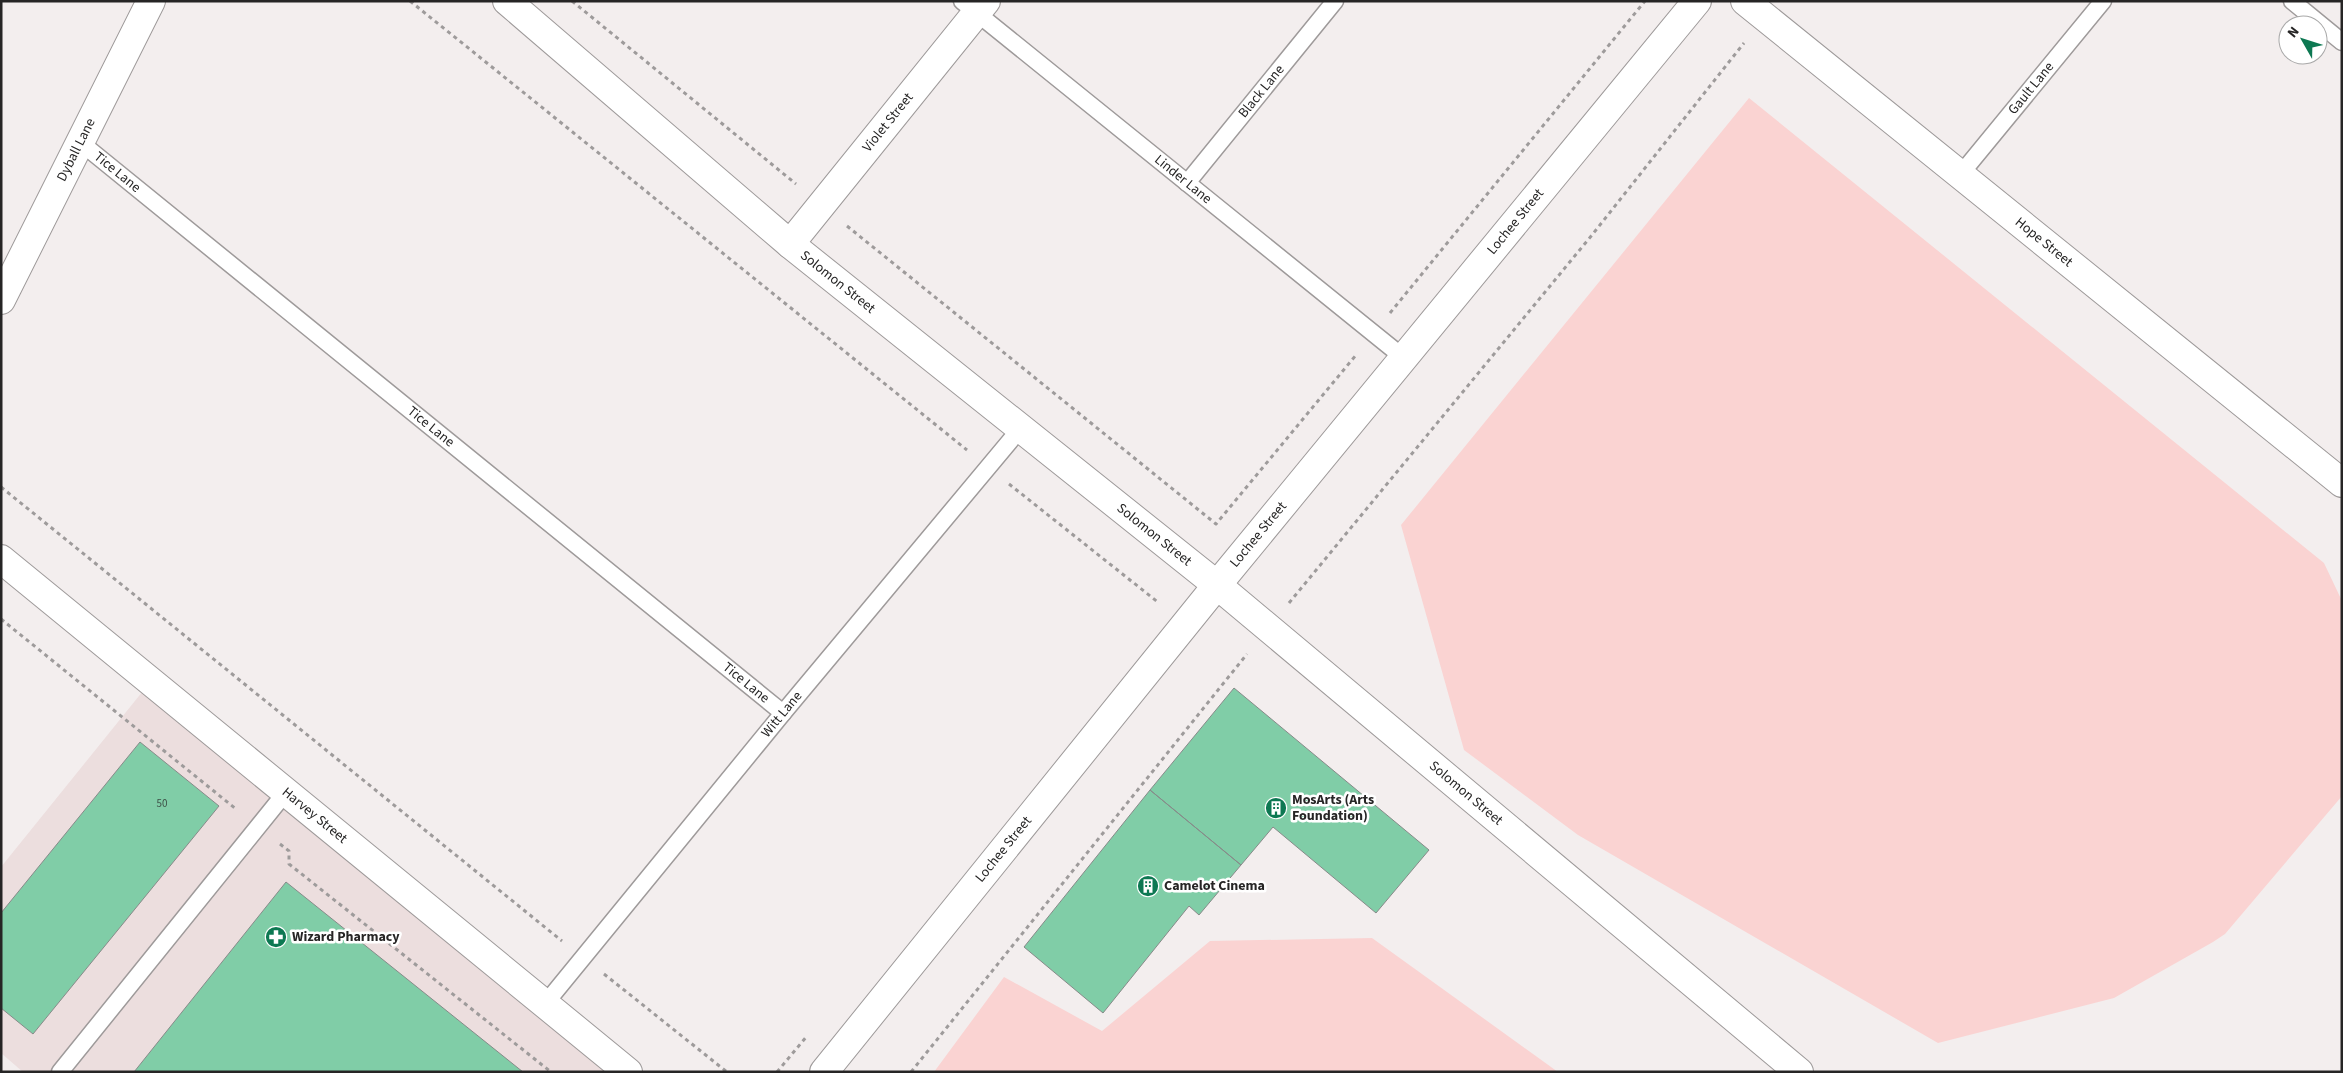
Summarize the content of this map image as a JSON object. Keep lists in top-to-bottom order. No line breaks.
{"streets":{"street":["Violet Street","Dyball Lane","Lochee Street","Hope Street","Solomon Street","Harvey Street"],"lane":["Gault Lane","Black Lane","Tice Lane","Linder Lane","Witt Lane"]},"crossings":[["Gault Lane","Hope Street"],["Black Lane","Linder Lane"],["Violet Street","Linder Lane"],["Violet Street","Solomon Street"],["Dyball Lane","Tice Lane"],["Tice Lane","Witt Lane"],["Linder Lane","Lochee Street"],["Lochee Street","Solomon Street"],["Solomon Street","Witt Lane"],["Witt Lane","Harvey Street"]],"places":{"building":["MosArts (Arts Foundation)","Camelot Cinema"],"pharmacy":["Wizard Pharmacy"]},"house_numbers":["50"],"north":"top left"}
